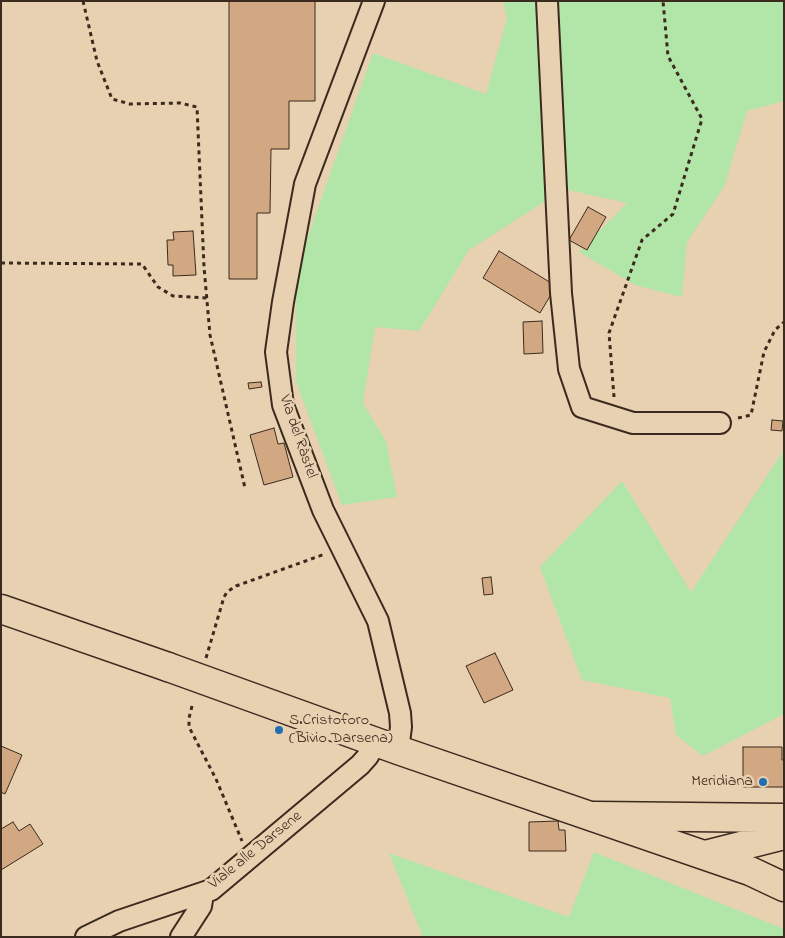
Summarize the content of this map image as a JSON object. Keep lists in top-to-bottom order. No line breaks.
{"streets":{"street":["Via del Ràstel","Viale alle Darsene"]},"crossings":[["Via del Ràstel","Viale alle Darsene"]],"places":["S.Cristoforo (Bivio Darsena)","Meridiana"]}
